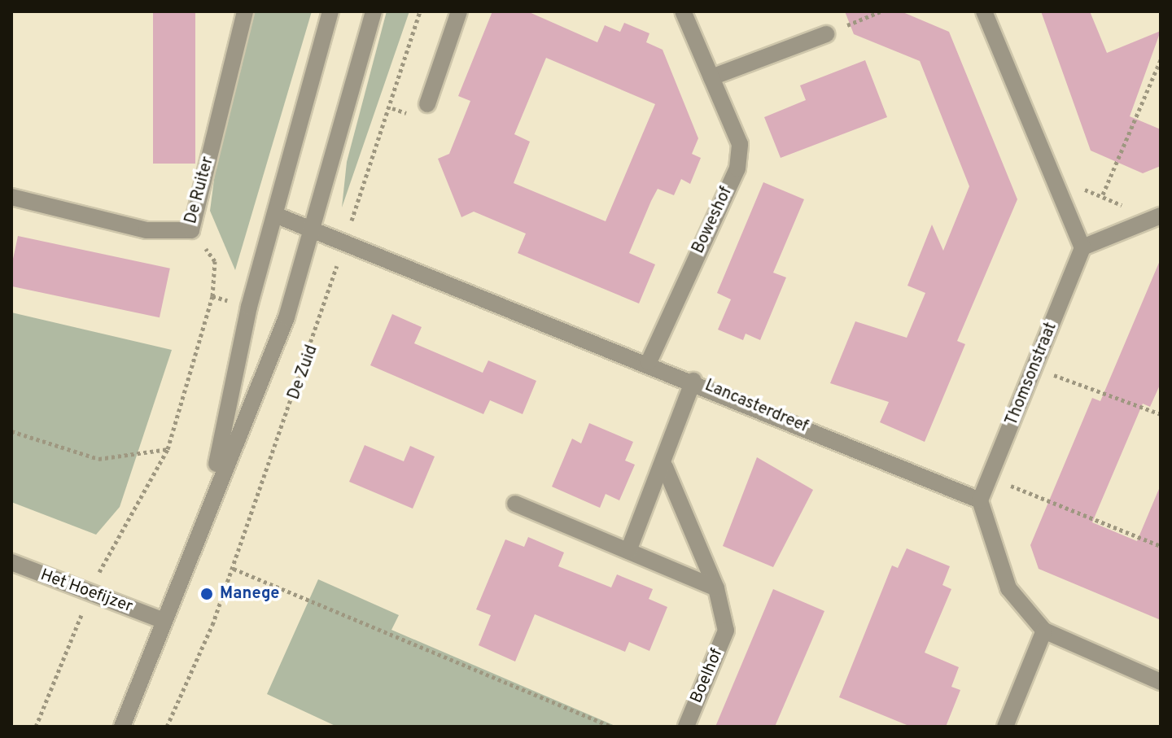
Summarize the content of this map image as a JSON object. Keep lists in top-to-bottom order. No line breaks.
{"streets":{"street":["De Ruiter","Boweshof","Thomsonstraat","Lancasterdreef","Het Hoefijzer","Boelhof"],"path":["De Zuid"]},"crossings":[["Boweshof","Lancasterdreef"],["De Zuid","Lancasterdreef"],["Thomsonstraat","Lancasterdreef"]],"places":["Manege"]}
